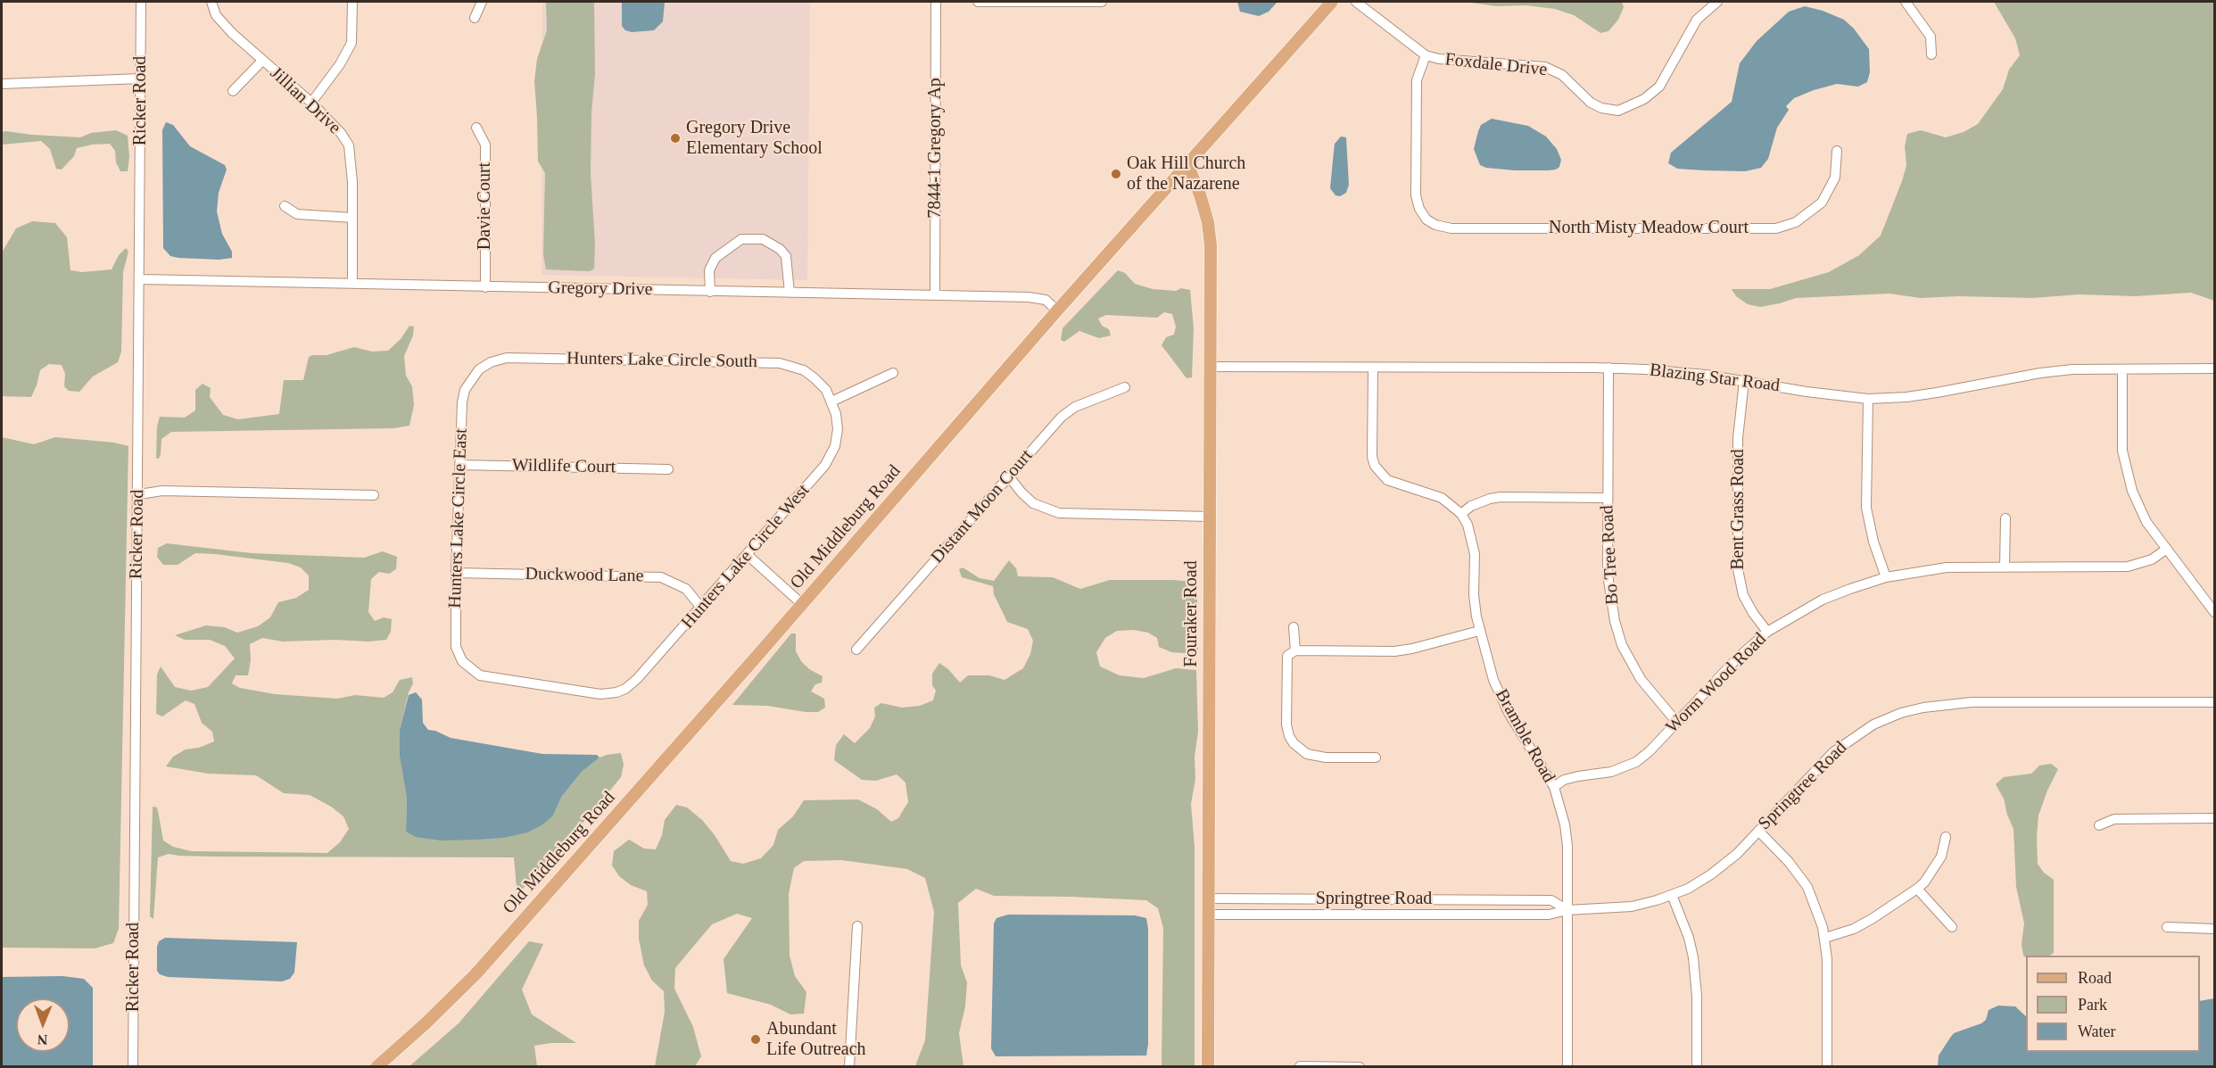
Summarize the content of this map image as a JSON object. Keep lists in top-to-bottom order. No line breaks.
{"streets":{"main road":["Old Middleburg Road","Fouraker Road"],"street":["Foxdale Drive","Ricker Road","Jillian Drive","7844-1 Gregory Ap","Davie Court","North Misty Meadow Court","Gregory Drive","Hunters Lake Circle South","Blazing Star Road","Wildlife Court","Distant Moon Court","Bent Grass Road","Hunters Lake Circle East","Bo Tree Road","Hunters Lake Circle West","Duckwood Lane","Worm Wood Road","Bramble Road","Springtree Road"]},"crossings":[["Foxdale Drive","North Misty Meadow Court"],["Ricker Road","Gregory Drive"],["Jillian Drive","Gregory Drive"],["7844-1 Gregory Ap","Gregory Drive"],["Davie Court","Gregory Drive"],["Gregory Drive","Old Middleburg Road"],["Hunters Lake Circle South","Hunters Lake Circle East"],["Hunters Lake Circle South","Hunters Lake Circle West"],["Blazing Star Road","Bent Grass Road"],["Blazing Star Road","Bo Tree Road"],["Blazing Star Road","Fouraker Road"],["Blazing Star Road","Bramble Road"],["Wildlife Court","Hunters Lake Circle East"],["Bent Grass Road","Worm Wood Road"],["Hunters Lake Circle East","Hunters Lake Circle West"],["Hunters Lake Circle East","Duckwood Lane"],["Old Middleburg Road","Fouraker Road"],["Bo Tree Road","Worm Wood Road"],["Hunters Lake Circle West","Duckwood Lane"],["Fouraker Road","Springtree Road"],["Worm Wood Road","Bramble Road"],["Bramble Road","Springtree Road"]],"places":["Gregory Drive Elementary School","Oak Hill Church of the Nazarene","Abundant Life Outreach"],"legend":["Road","Park","Water"],"north":"bottom"}
